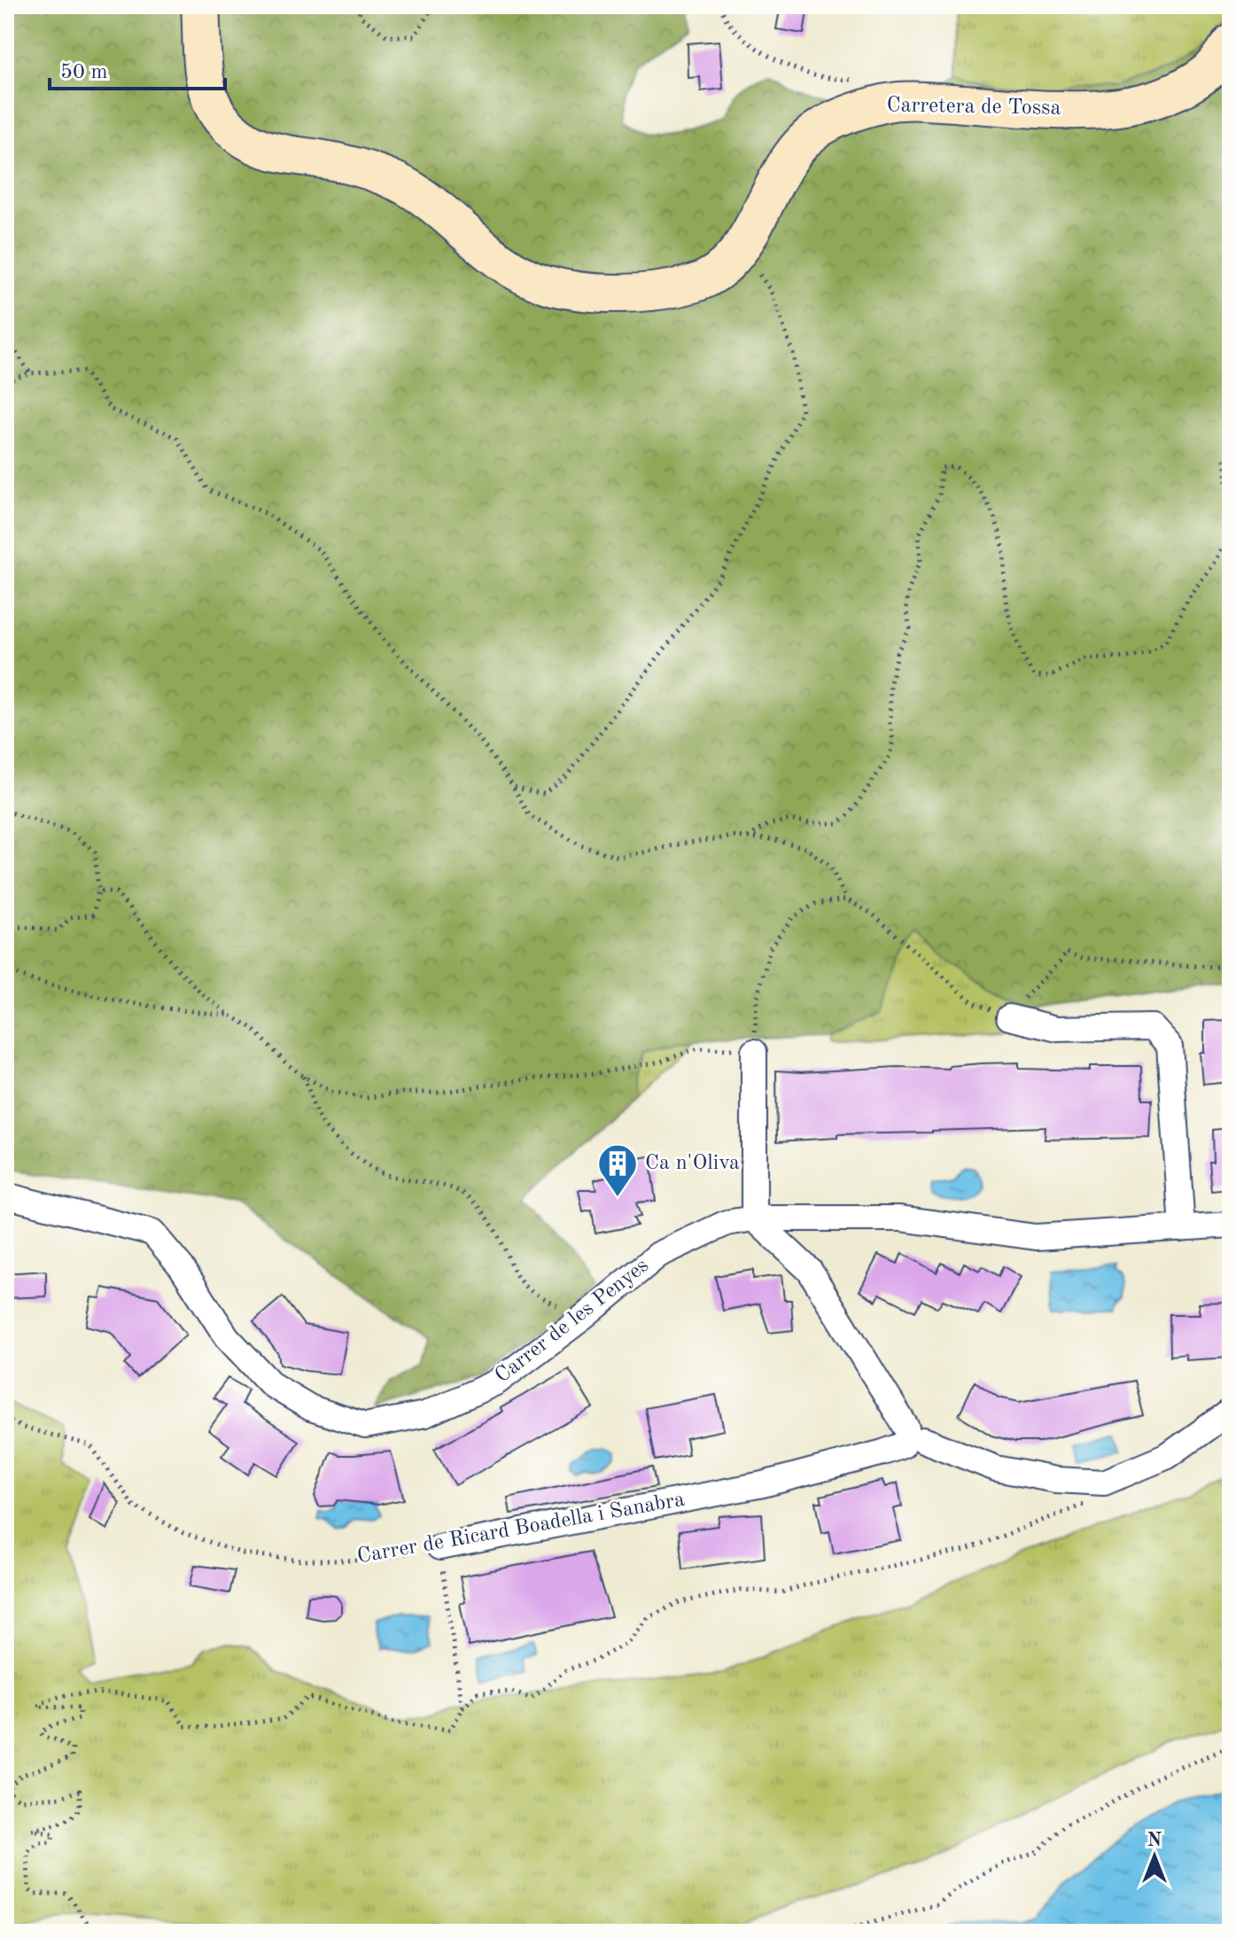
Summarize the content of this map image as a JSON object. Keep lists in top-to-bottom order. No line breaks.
{"streets":{"main road":["Carretera de Tossa"],"street":["Carrer de les Penyes","Carrer de Ricard Boadella i Sanabra"]},"places":{"building":["Ca n'Oliva"]},"scale_bar":"50 m","north":"top"}
